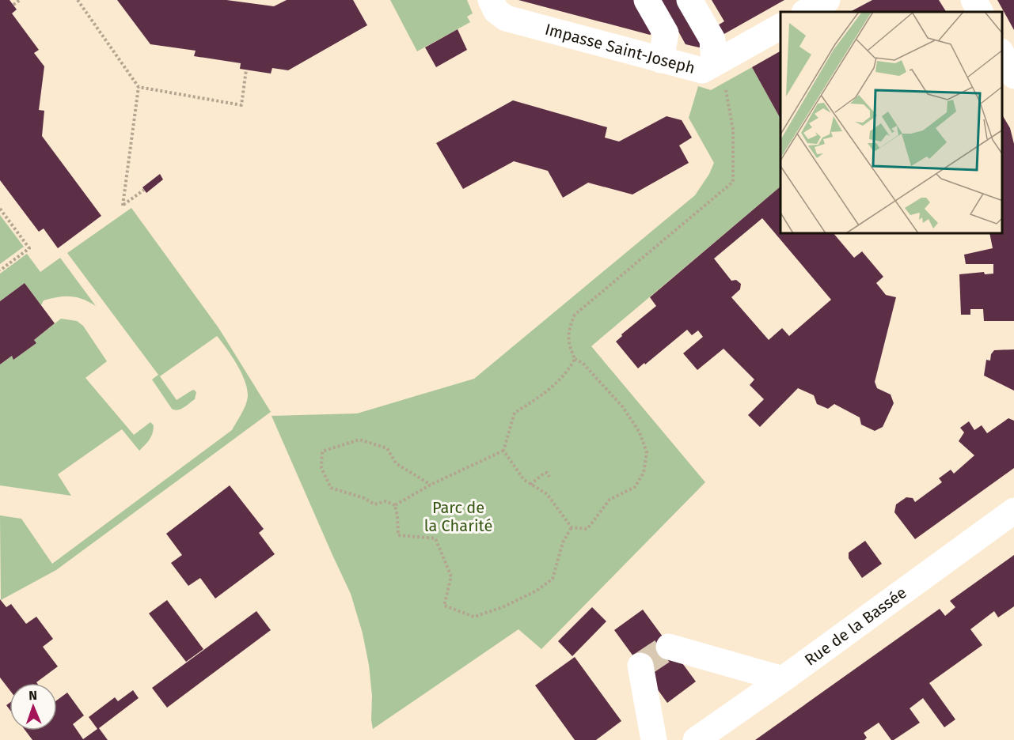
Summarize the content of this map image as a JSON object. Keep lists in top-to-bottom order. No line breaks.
{"streets":{"street":["Impasse Saint-Joseph","Rue de la Bassée"]},"parks":["Parc de la Charité"],"north":"top"}
